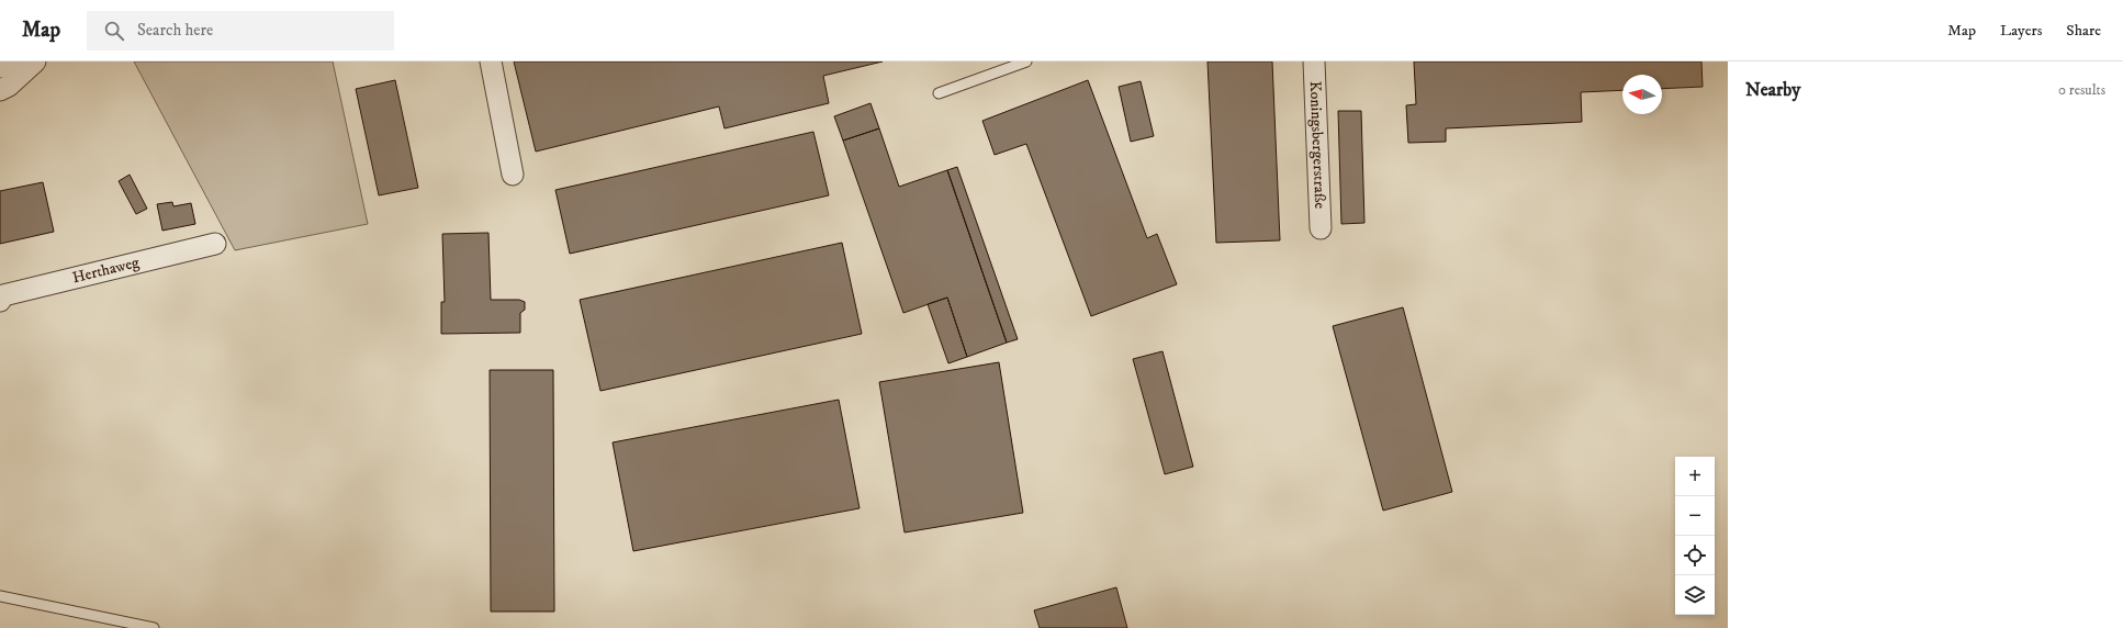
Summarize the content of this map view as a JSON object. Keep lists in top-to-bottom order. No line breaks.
{"streets":{"street":["Koningsbergerstraße","Herthaweg"]},"north":"left","page":{"header":"Map","search":"Search here","nav":["Map","Layers","Share"],"heading":["Nearby","0 results"],"map_buttons":["+","−"]}}
